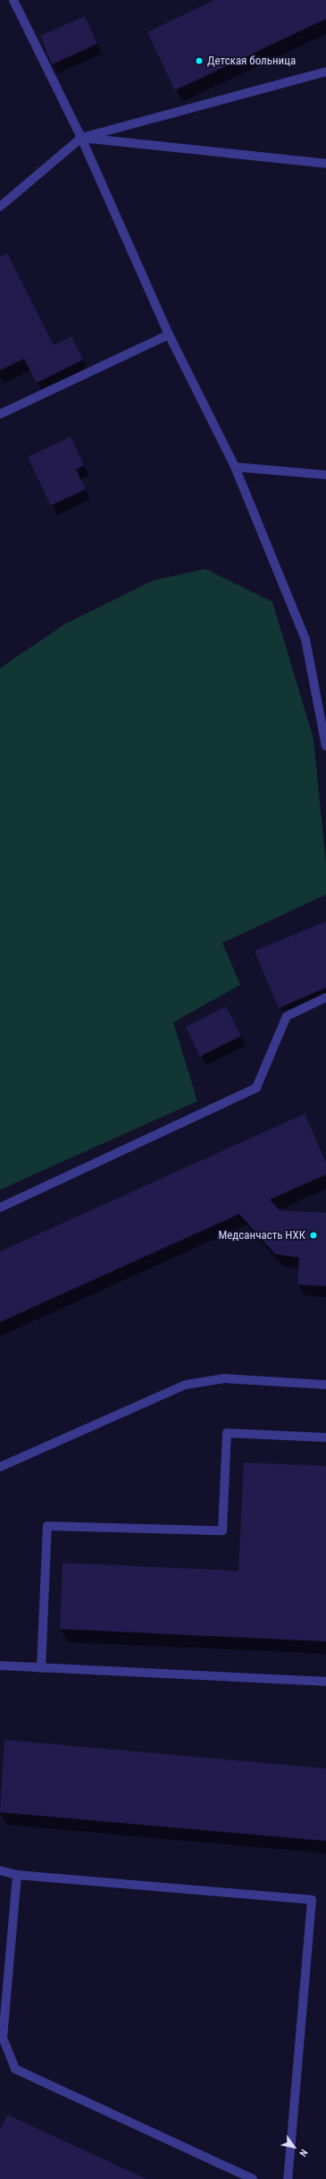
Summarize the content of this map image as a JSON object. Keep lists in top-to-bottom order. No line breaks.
{"places":["Детская больница","Медсанчасть НХК"],"north":"bottom right"}
